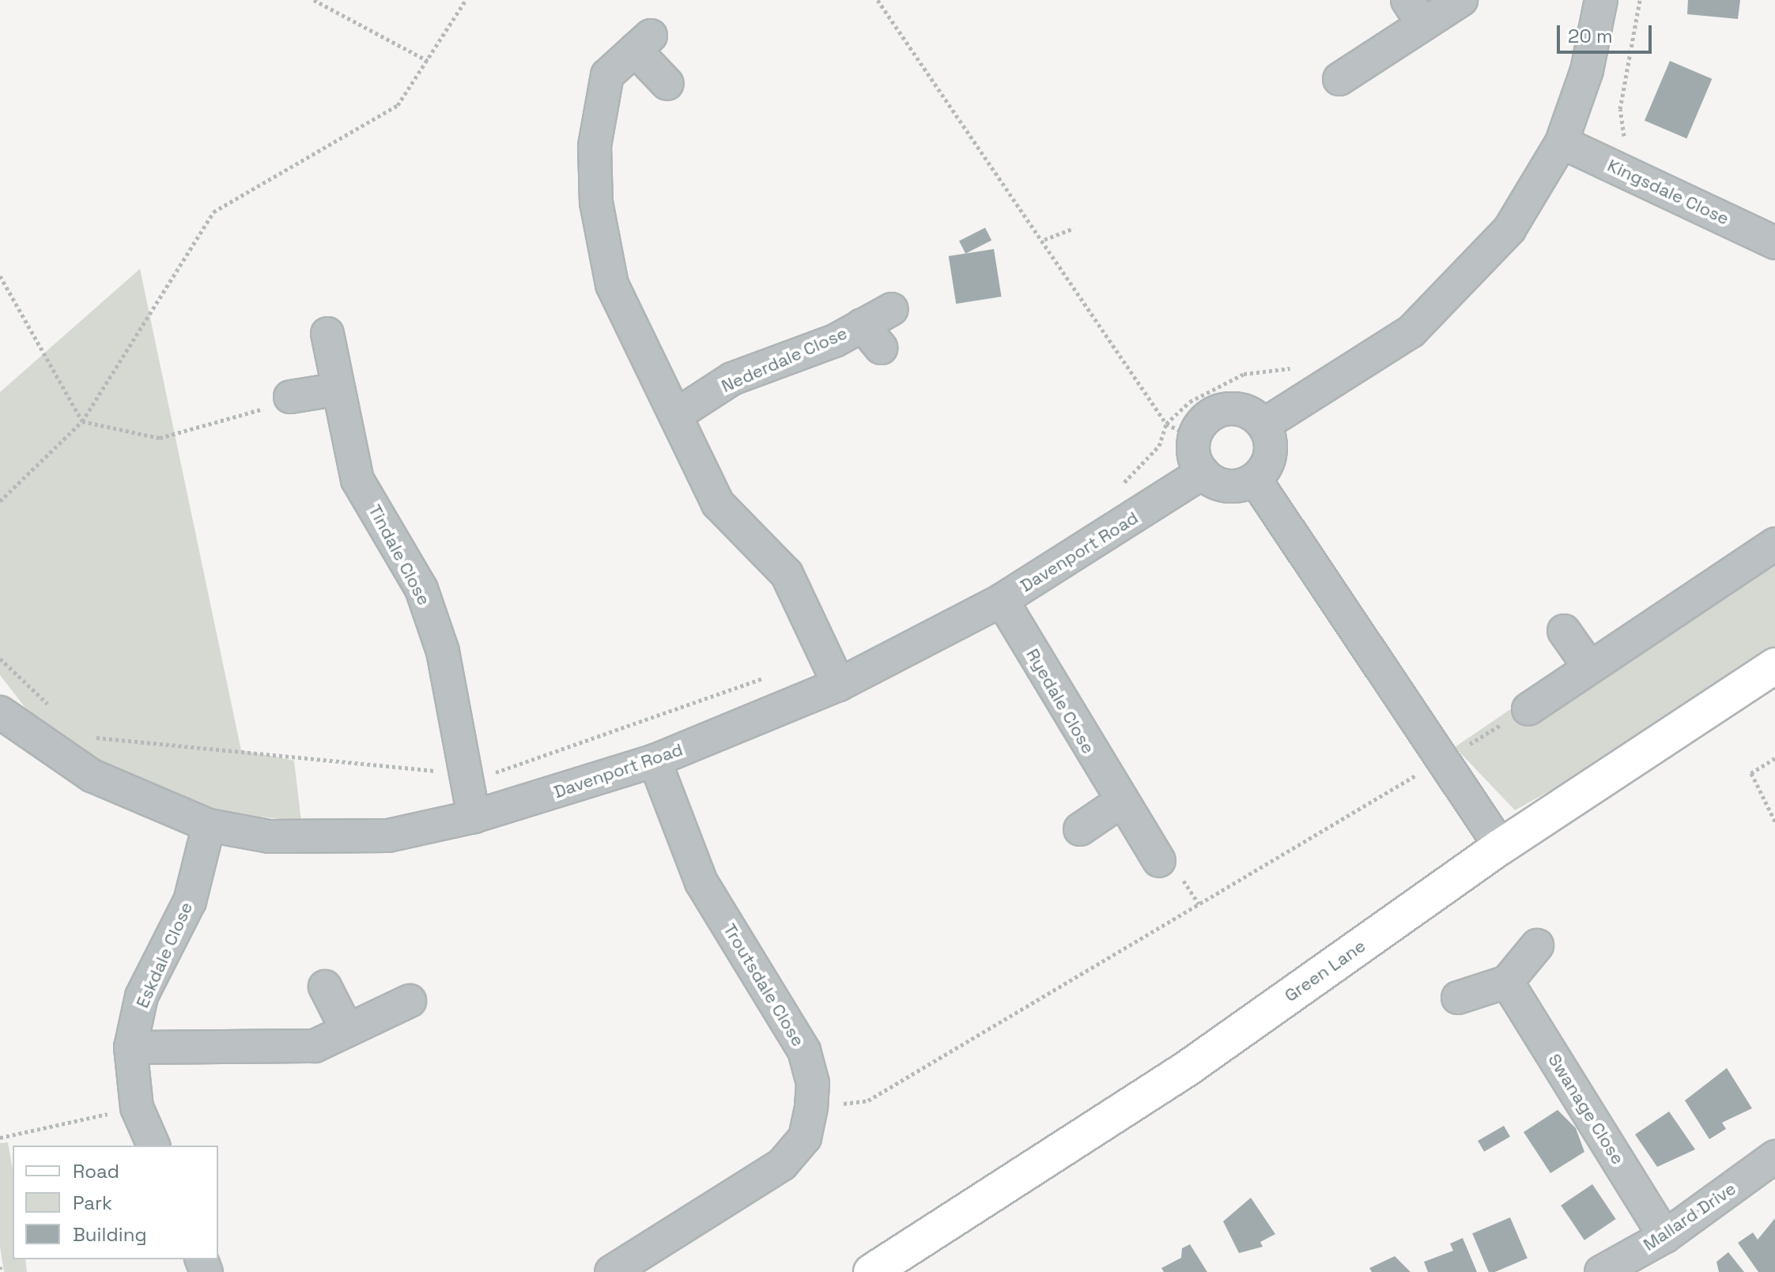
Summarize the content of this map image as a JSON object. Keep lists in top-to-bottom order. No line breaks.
{"streets":{"main road":["Green Lane"],"street":["Kingsdale Close","Nederdale Close","Davenport Road","Tindale Close","Ryedale Close","Eskdale Close","Troutsdale Close","Swanage Close","Mallard Drive"]},"crossings":[["Davenport Road","Tindale Close"],["Davenport Road","Ryedale Close"],["Davenport Road","Eskdale Close"],["Davenport Road","Troutsdale Close"],["Swanage Close","Mallard Drive"]],"legend":["Road","Park","Building"],"scale_bar":"20 m"}
